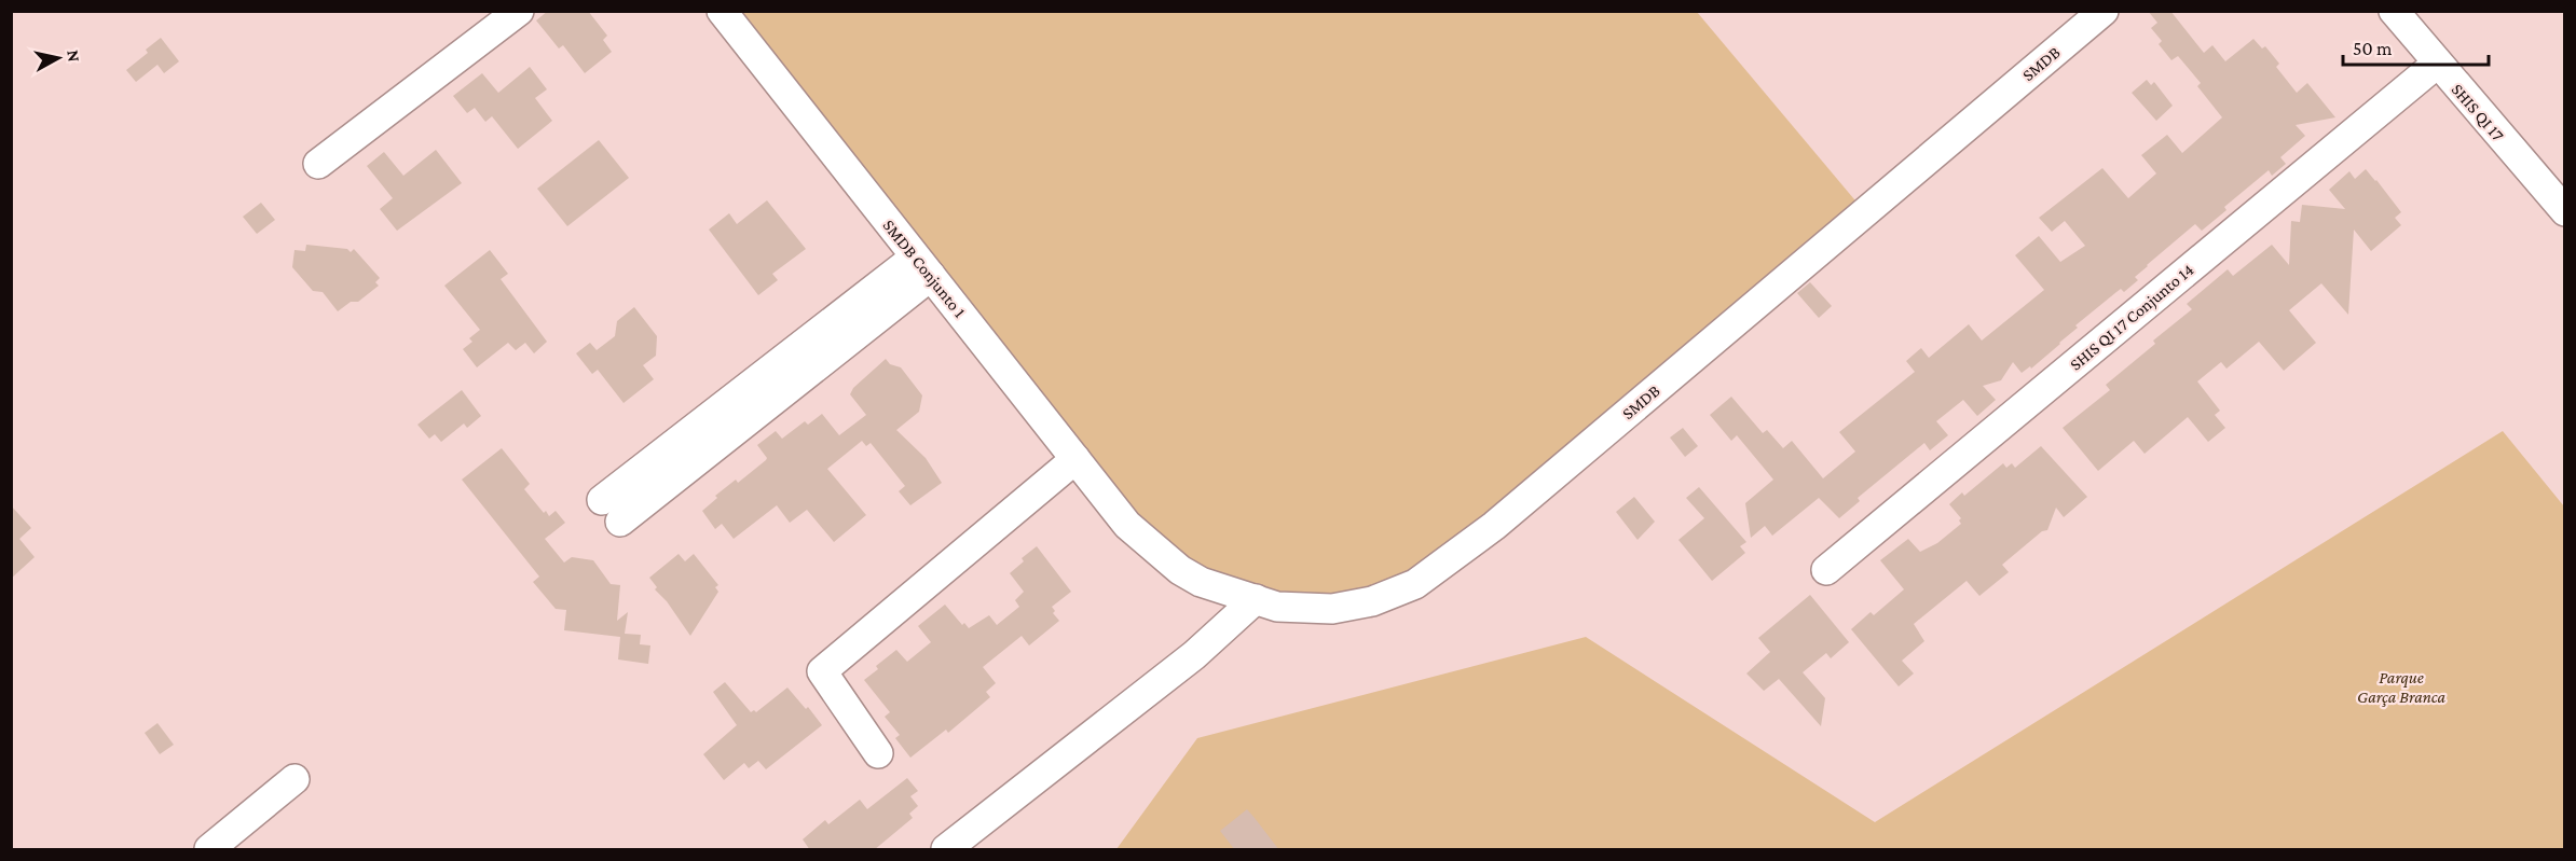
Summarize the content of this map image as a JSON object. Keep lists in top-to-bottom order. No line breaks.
{"streets":{"street":["SMDB","SHIS QI 17","SMDB Conjunto 1","SHIS QI 17 Conjunto 14"]},"crossings":[["SMDB","SMDB Conjunto 1"],["SHIS QI 17","SHIS QI 17 Conjunto 14"]],"parks":["Parque Garça Branca"],"scale_bar":"50 m","north":"right"}
